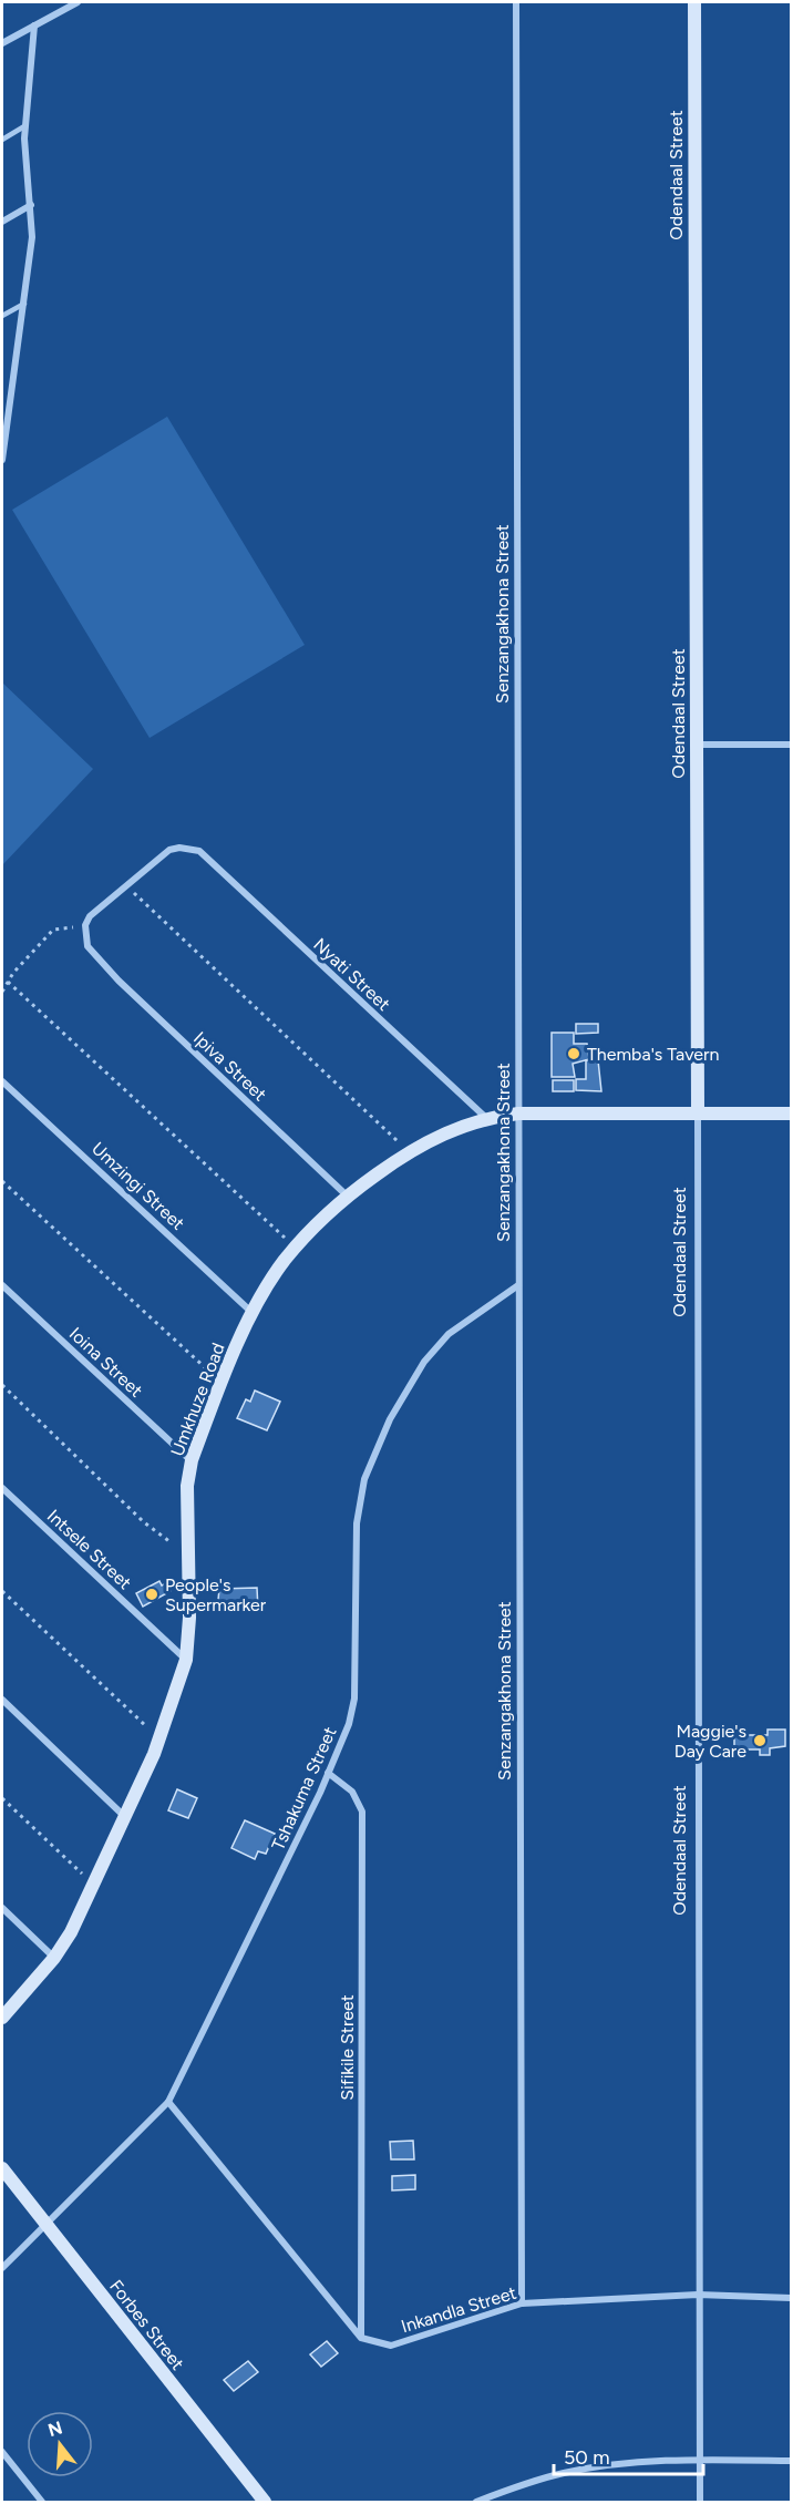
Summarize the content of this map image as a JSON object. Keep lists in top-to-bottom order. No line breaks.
{"streets":{"street":["Odendaal Street","Senzangakhona Street","Nyati Street","Ipiva Street","Umzingi Street","Ioina Street","Umkhuze Road","Intsele Street","Tshakuma Street","Sifikile Street","Inkandla Street","Forbes Street"]},"crossings":[["Odendaal Street","Umkhuze Road"],["Odendaal Street","Inkandla Street"],["Senzangakhona Street","Umkhuze Road"],["Senzangakhona Street","Tshakuma Street"],["Senzangakhona Street","Inkandla Street"],["Nyati Street","Umkhuze Road"],["Ipiva Street","Umkhuze Road"],["Umzingi Street","Umkhuze Road"],["Ioina Street","Umkhuze Road"],["Umkhuze Road","Intsele Street"],["Tshakuma Street","Sifikile Street"],["Tshakuma Street","Forbes Street"],["Sifikile Street","Inkandla Street"]],"places":["Themba's Tavern","People's Supermarker","Maggie's Day Care"],"scale_bar":"50 m","north":"top"}
